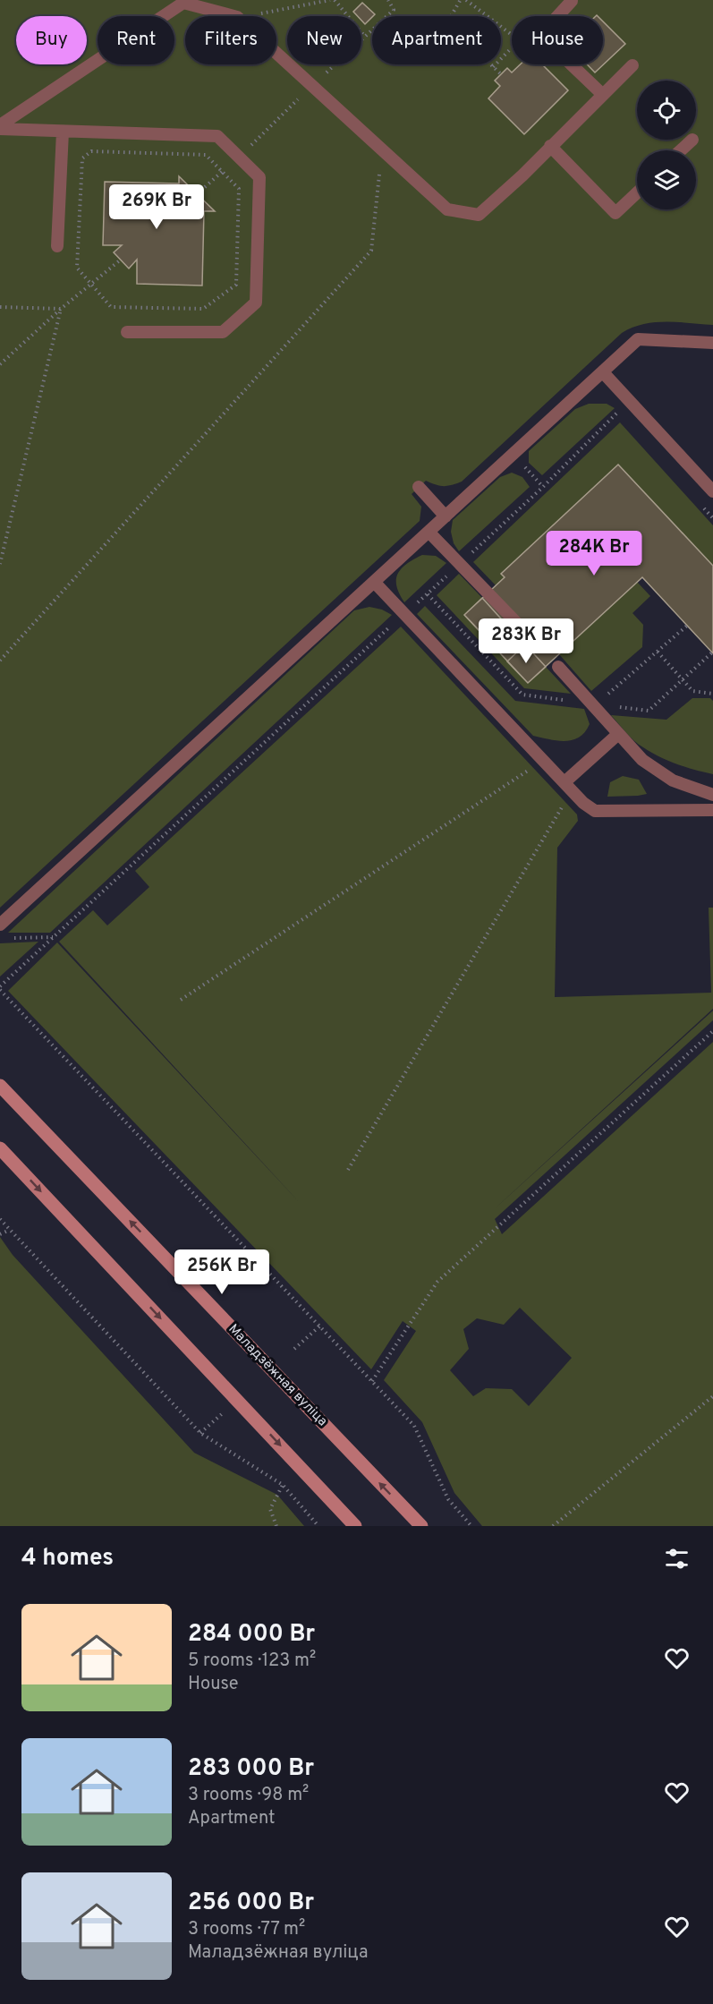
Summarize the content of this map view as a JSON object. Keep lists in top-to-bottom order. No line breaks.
{"streets":{"main road":["Маладзёжная вуліца"]},"page":{"chip":["Buy","Rent","Filters","New","Apartment","House"],"price":["269K Br","284K Br","283K Br","256K Br"],"heading":"4 homes","list":[{"name":"284 000 Br","note":"5 rooms · 123 m² · House"},{"name":"283 000 Br","note":"3 rooms · 98 m² · Apartment"},{"name":"256 000 Br","note":"3 rooms · 77 m² · Маладзёжная вуліца"}]}}
